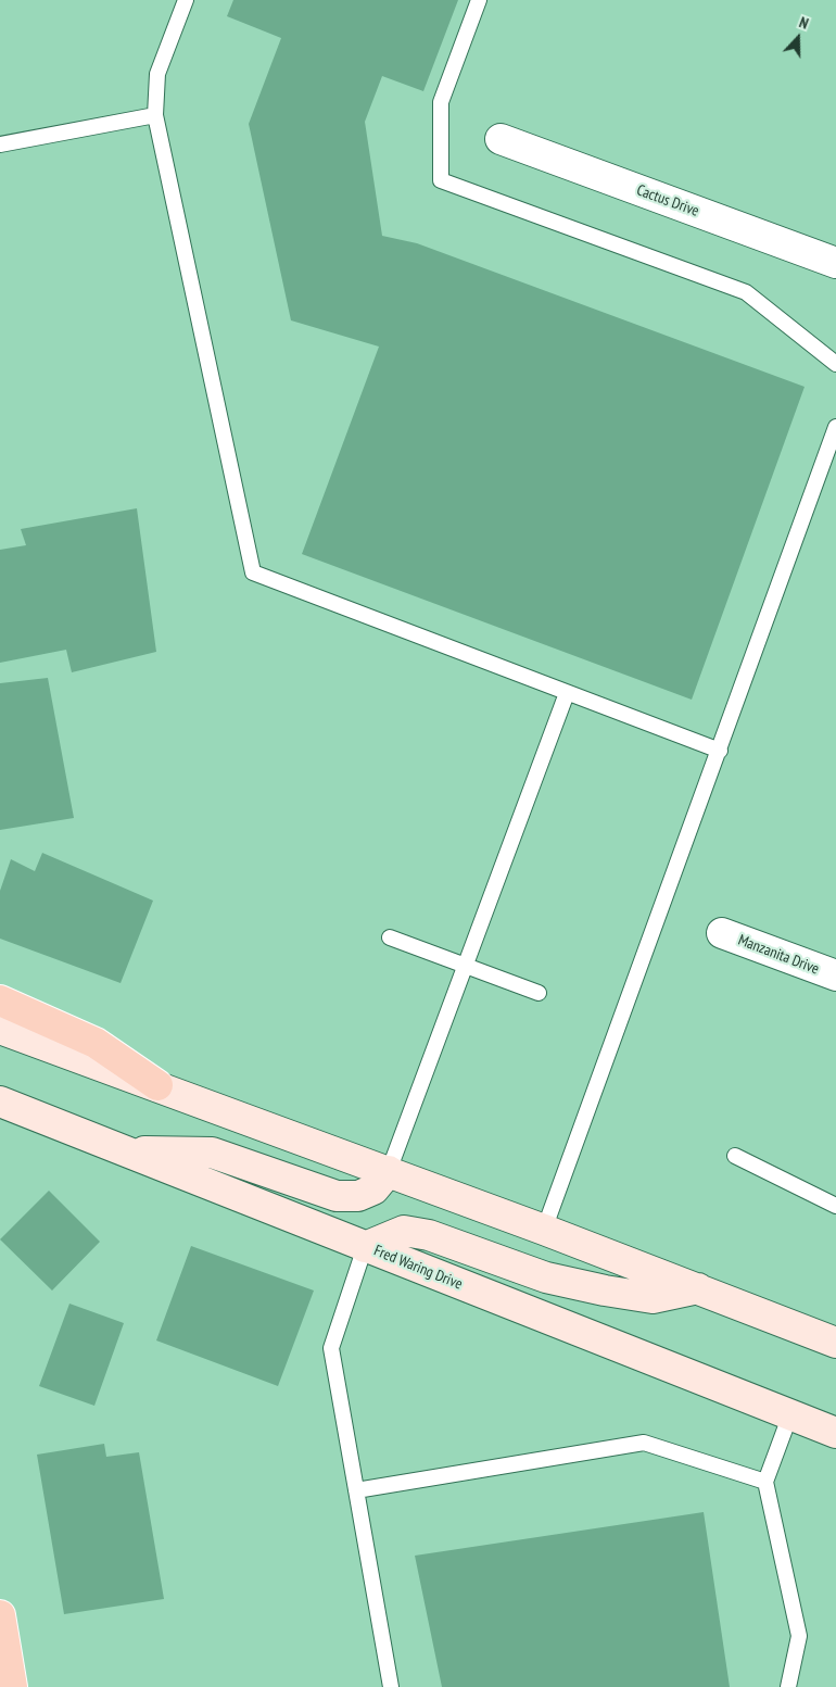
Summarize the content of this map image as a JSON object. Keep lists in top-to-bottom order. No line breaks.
{"streets":{"main road":["Fred Waring Drive"],"street":["Cactus Drive","Manzanita Drive"]},"north":"top"}
